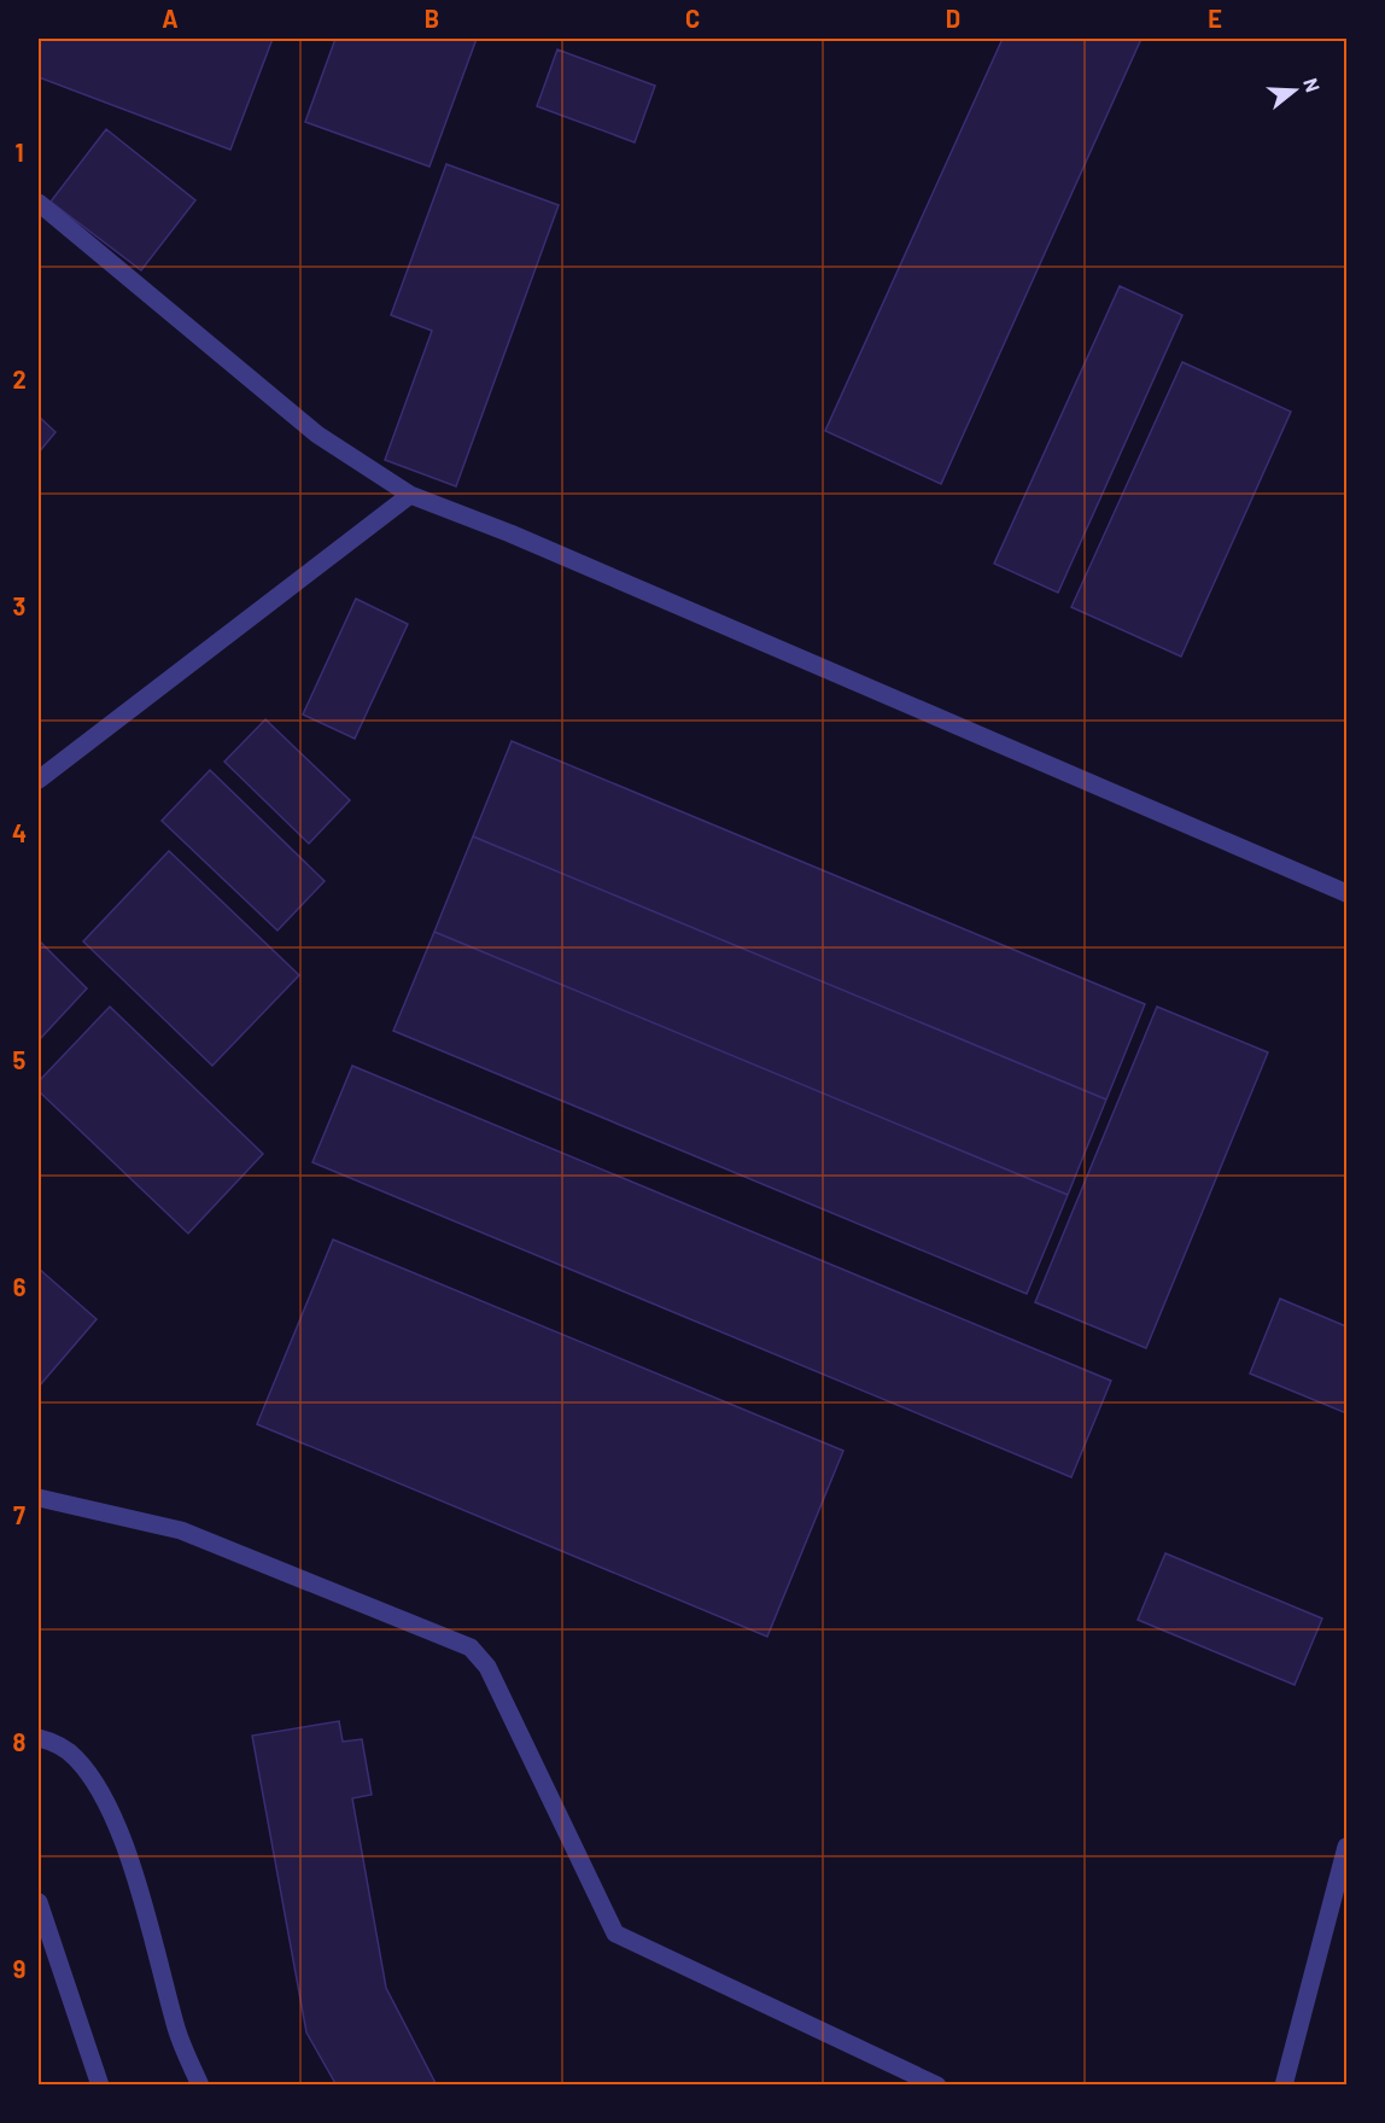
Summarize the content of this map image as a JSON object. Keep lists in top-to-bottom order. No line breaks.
{"north":"right","grid":{"columns":["A","B","C","D","E"],"rows":["1","2","3","4","5","6","7","8","9"]}}
